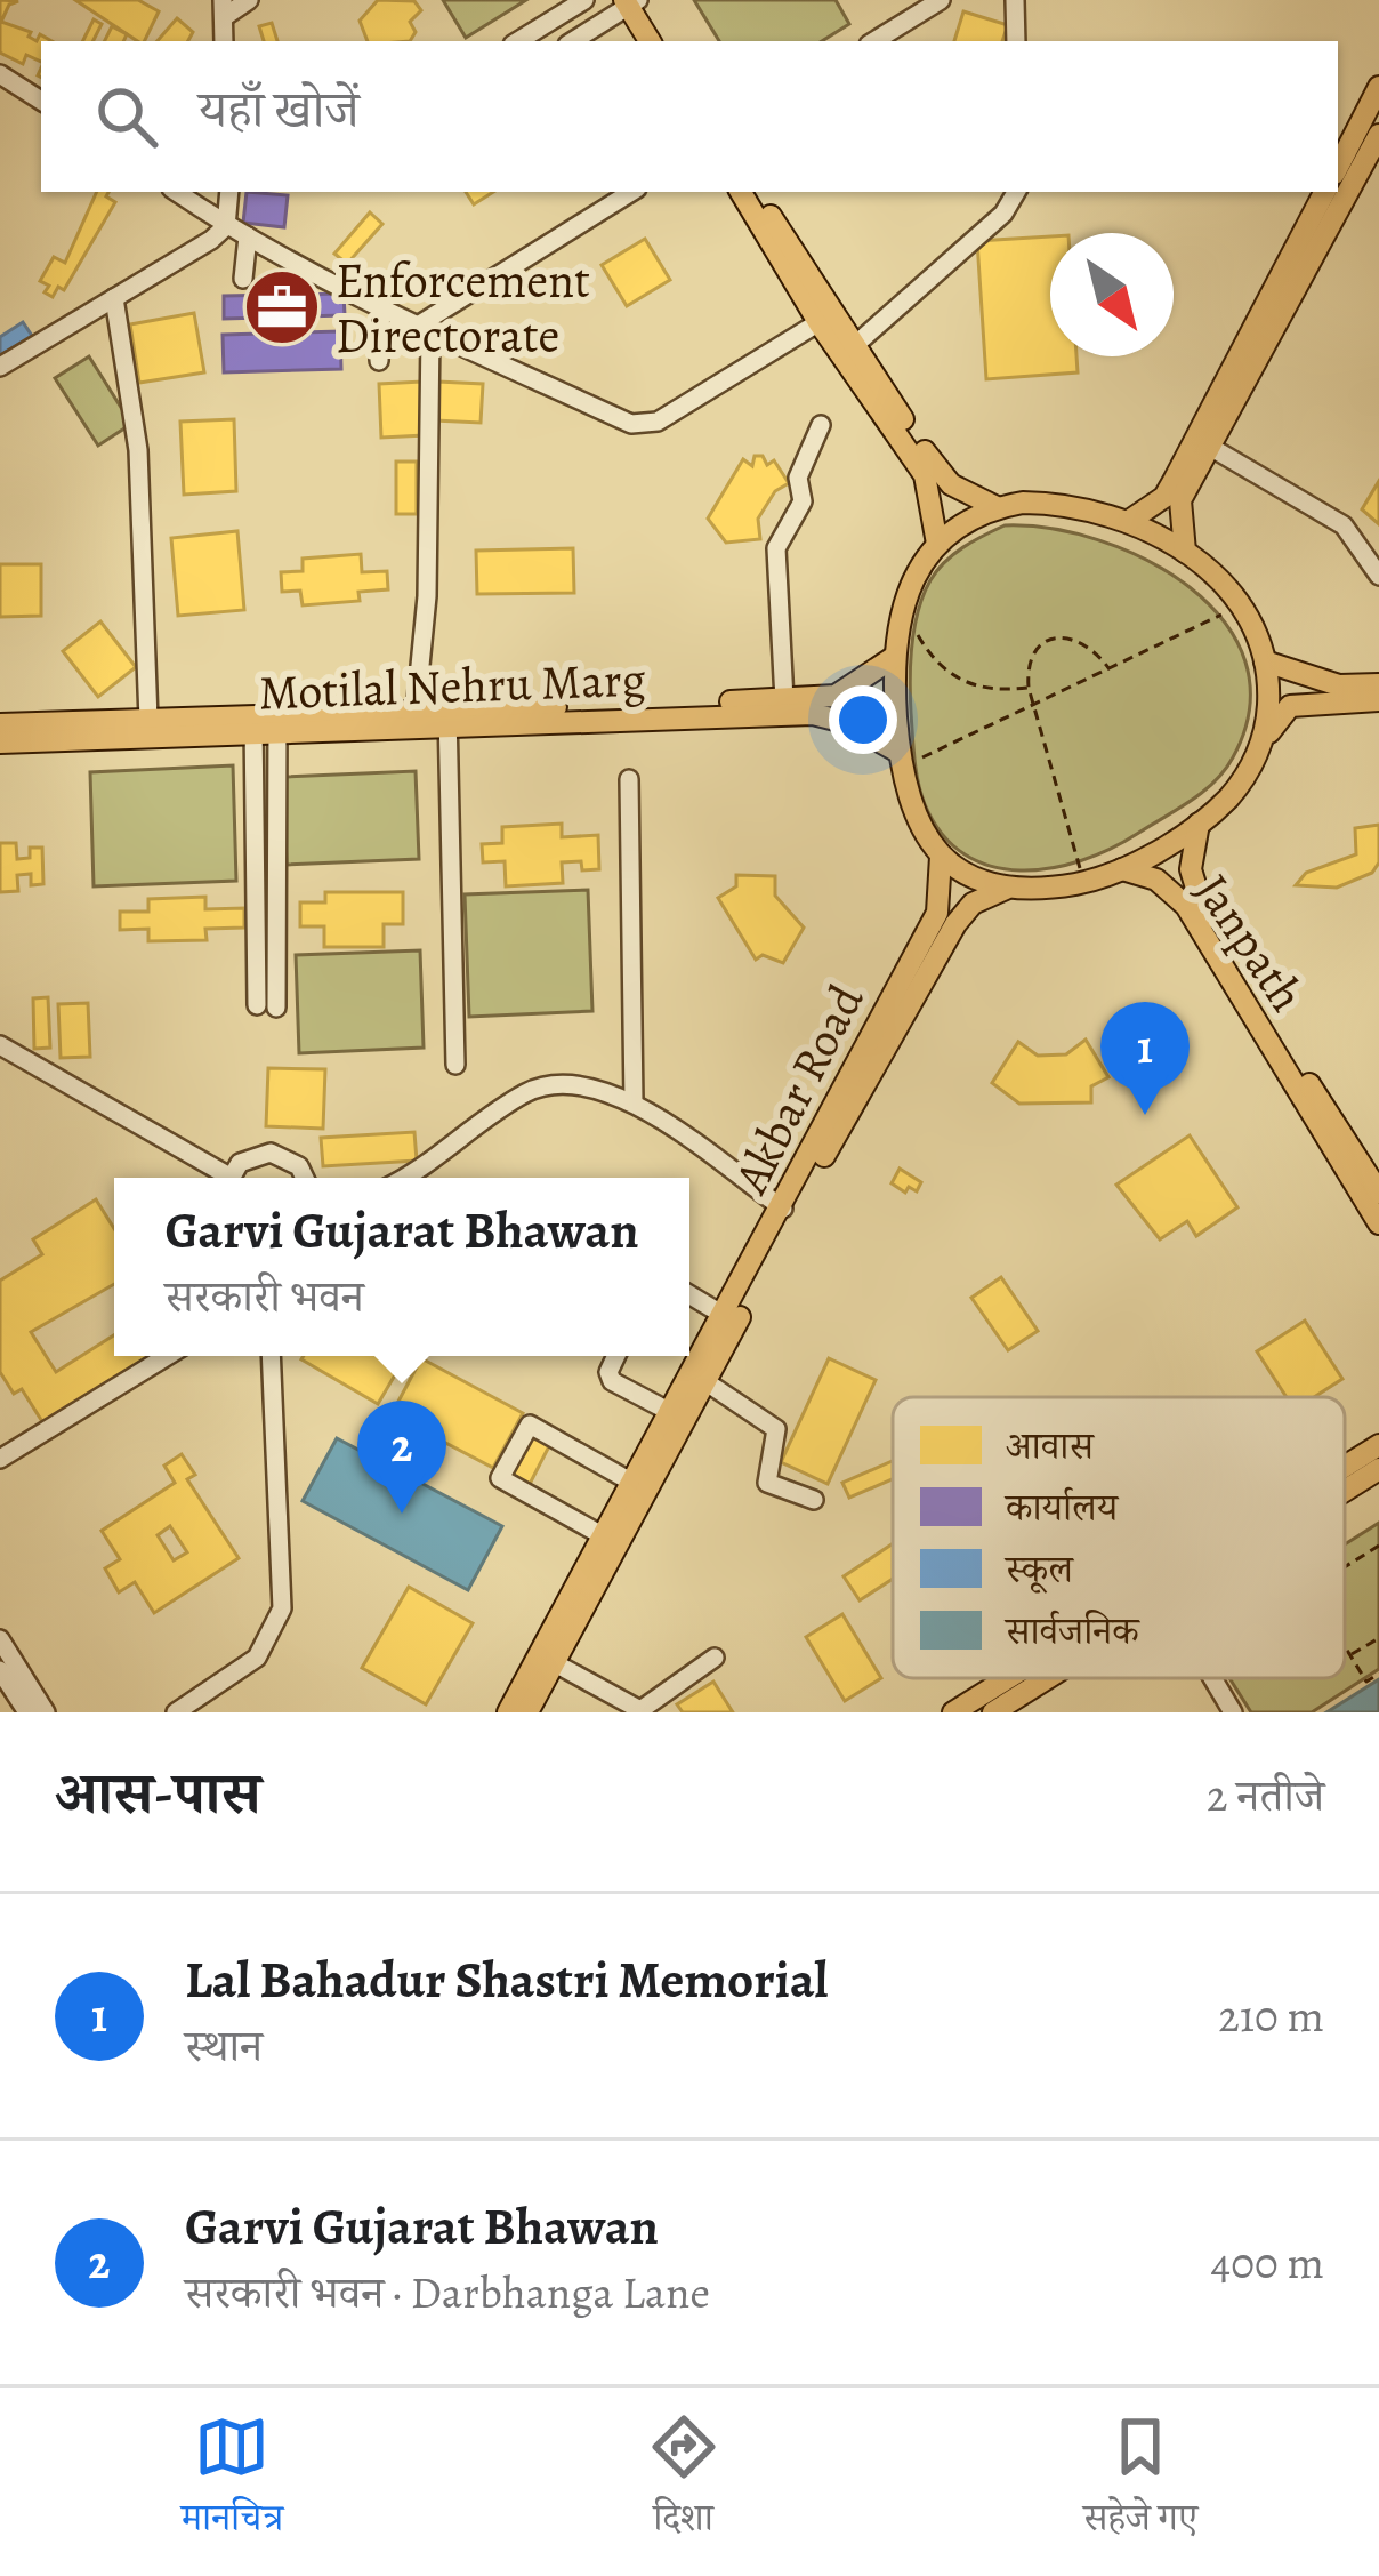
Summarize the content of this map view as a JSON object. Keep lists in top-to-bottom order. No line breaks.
{"streets":{"main road":["Motilal Nehru Marg","Janpath","Akbar Road"]},"places":{"office":["Enforcement Directorate"]},"legend":["आवास","कार्यालय","स्कूल","सार्वजनिक"],"north":"bottom right","page":{"search":"यहाँ खोजें","pins":["1","2"],"popup":["Garvi Gujarat Bhawan","सरकारी भवन"],"heading":["आस-पास","2 नतीजे"],"list":[{"mark":"1","name":"Lal Bahadur Shastri Memorial","note":"स्थान","value":"210 m"},{"mark":"2","name":"Garvi Gujarat Bhawan","note":"सरकारी भवन · Darbhanga Lane","value":"400 m"}],"nav":["मानचित्र","दिशा","सहेजे गए"]}}
